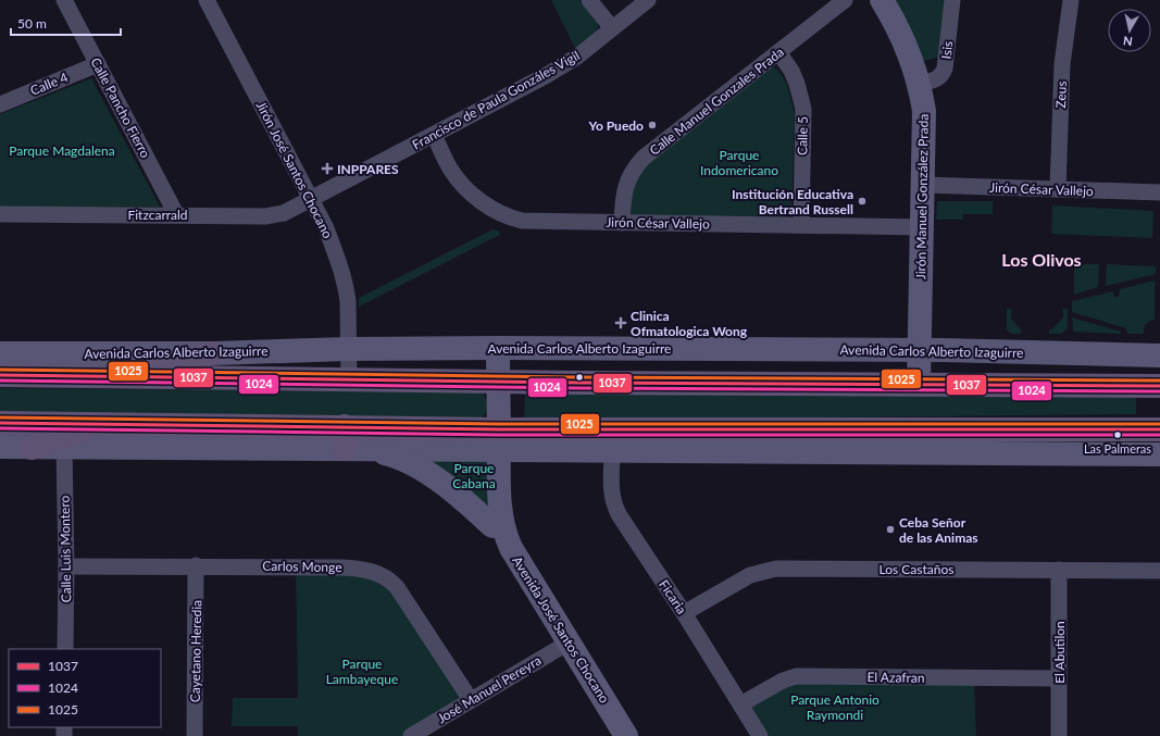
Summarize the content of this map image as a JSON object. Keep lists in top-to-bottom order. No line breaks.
{"streets":{"main road":["Avenida Carlos Alberto Izaguirre"],"street":["Isis","Calle 4","Zeus","Francisco de Paula Gonzáles Vigil","Calle Manuel Gonzales Prada","Calle Pancho Fierro","Calle 5","Jirón José Santos Chocano","Jirón César Vallejo","Jirón Manuel González Prada","Fitzcarrald","Calle Luis Montero","Carlos Monge","Los Castaños","Ficaria","Avenida José Santos Chocano","Cayetano Heredia","El Abutilon","El Azafran","José Manuel Pereyra"]},"crossings":[["Isis","Jirón Manuel González Prada"],["Calle 4","Calle Pancho Fierro"],["Zeus","Jirón César Vallejo"],["Francisco de Paula Gonzáles Vigil","Jirón José Santos Chocano"],["Francisco de Paula Gonzáles Vigil","Jirón César Vallejo"],["Francisco de Paula Gonzáles Vigil","Fitzcarrald"],["Calle Manuel Gonzales Prada","Calle 5"],["Calle Manuel Gonzales Prada","Jirón César Vallejo"],["Calle Pancho Fierro","Fitzcarrald"],["Calle 5","Jirón César Vallejo"],["Jirón José Santos Chocano","Fitzcarrald"],["Jirón José Santos Chocano","Avenida Carlos Alberto Izaguirre"],["Jirón César Vallejo","Jirón Manuel González Prada"],["Jirón Manuel González Prada","Avenida Carlos Alberto Izaguirre"],["Avenida Carlos Alberto Izaguirre","Avenida José Santos Chocano"],["Calle Luis Montero","Carlos Monge"],["Carlos Monge","Cayetano Heredia"],["Carlos Monge","José Manuel Pereyra"],["Los Castaños","Ficaria"],["Los Castaños","El Abutilon"],["Ficaria","El Azafran"],["Avenida José Santos Chocano","José Manuel Pereyra"],["El Abutilon","El Azafran"]],"districts":["Los Olivos"],"parks":["Parque Magdalena","Parque Indomericano","Parque Cabana","Parque Lambayeque","Parque Antonio Raymondi"],"places":{"other":["Yo Puedo","Institución Educativa Bertrand Russell","Las Palmeras","Ceba Señor de las Animas"],"health":["INPPARES","Clinica Ofmatologica Wong"]},"lines":["transit line 1025","transit line 1037","transit line 1024"],"legend":["1037","1024","1025"],"scale_bar":"50 m","north":"bottom"}
